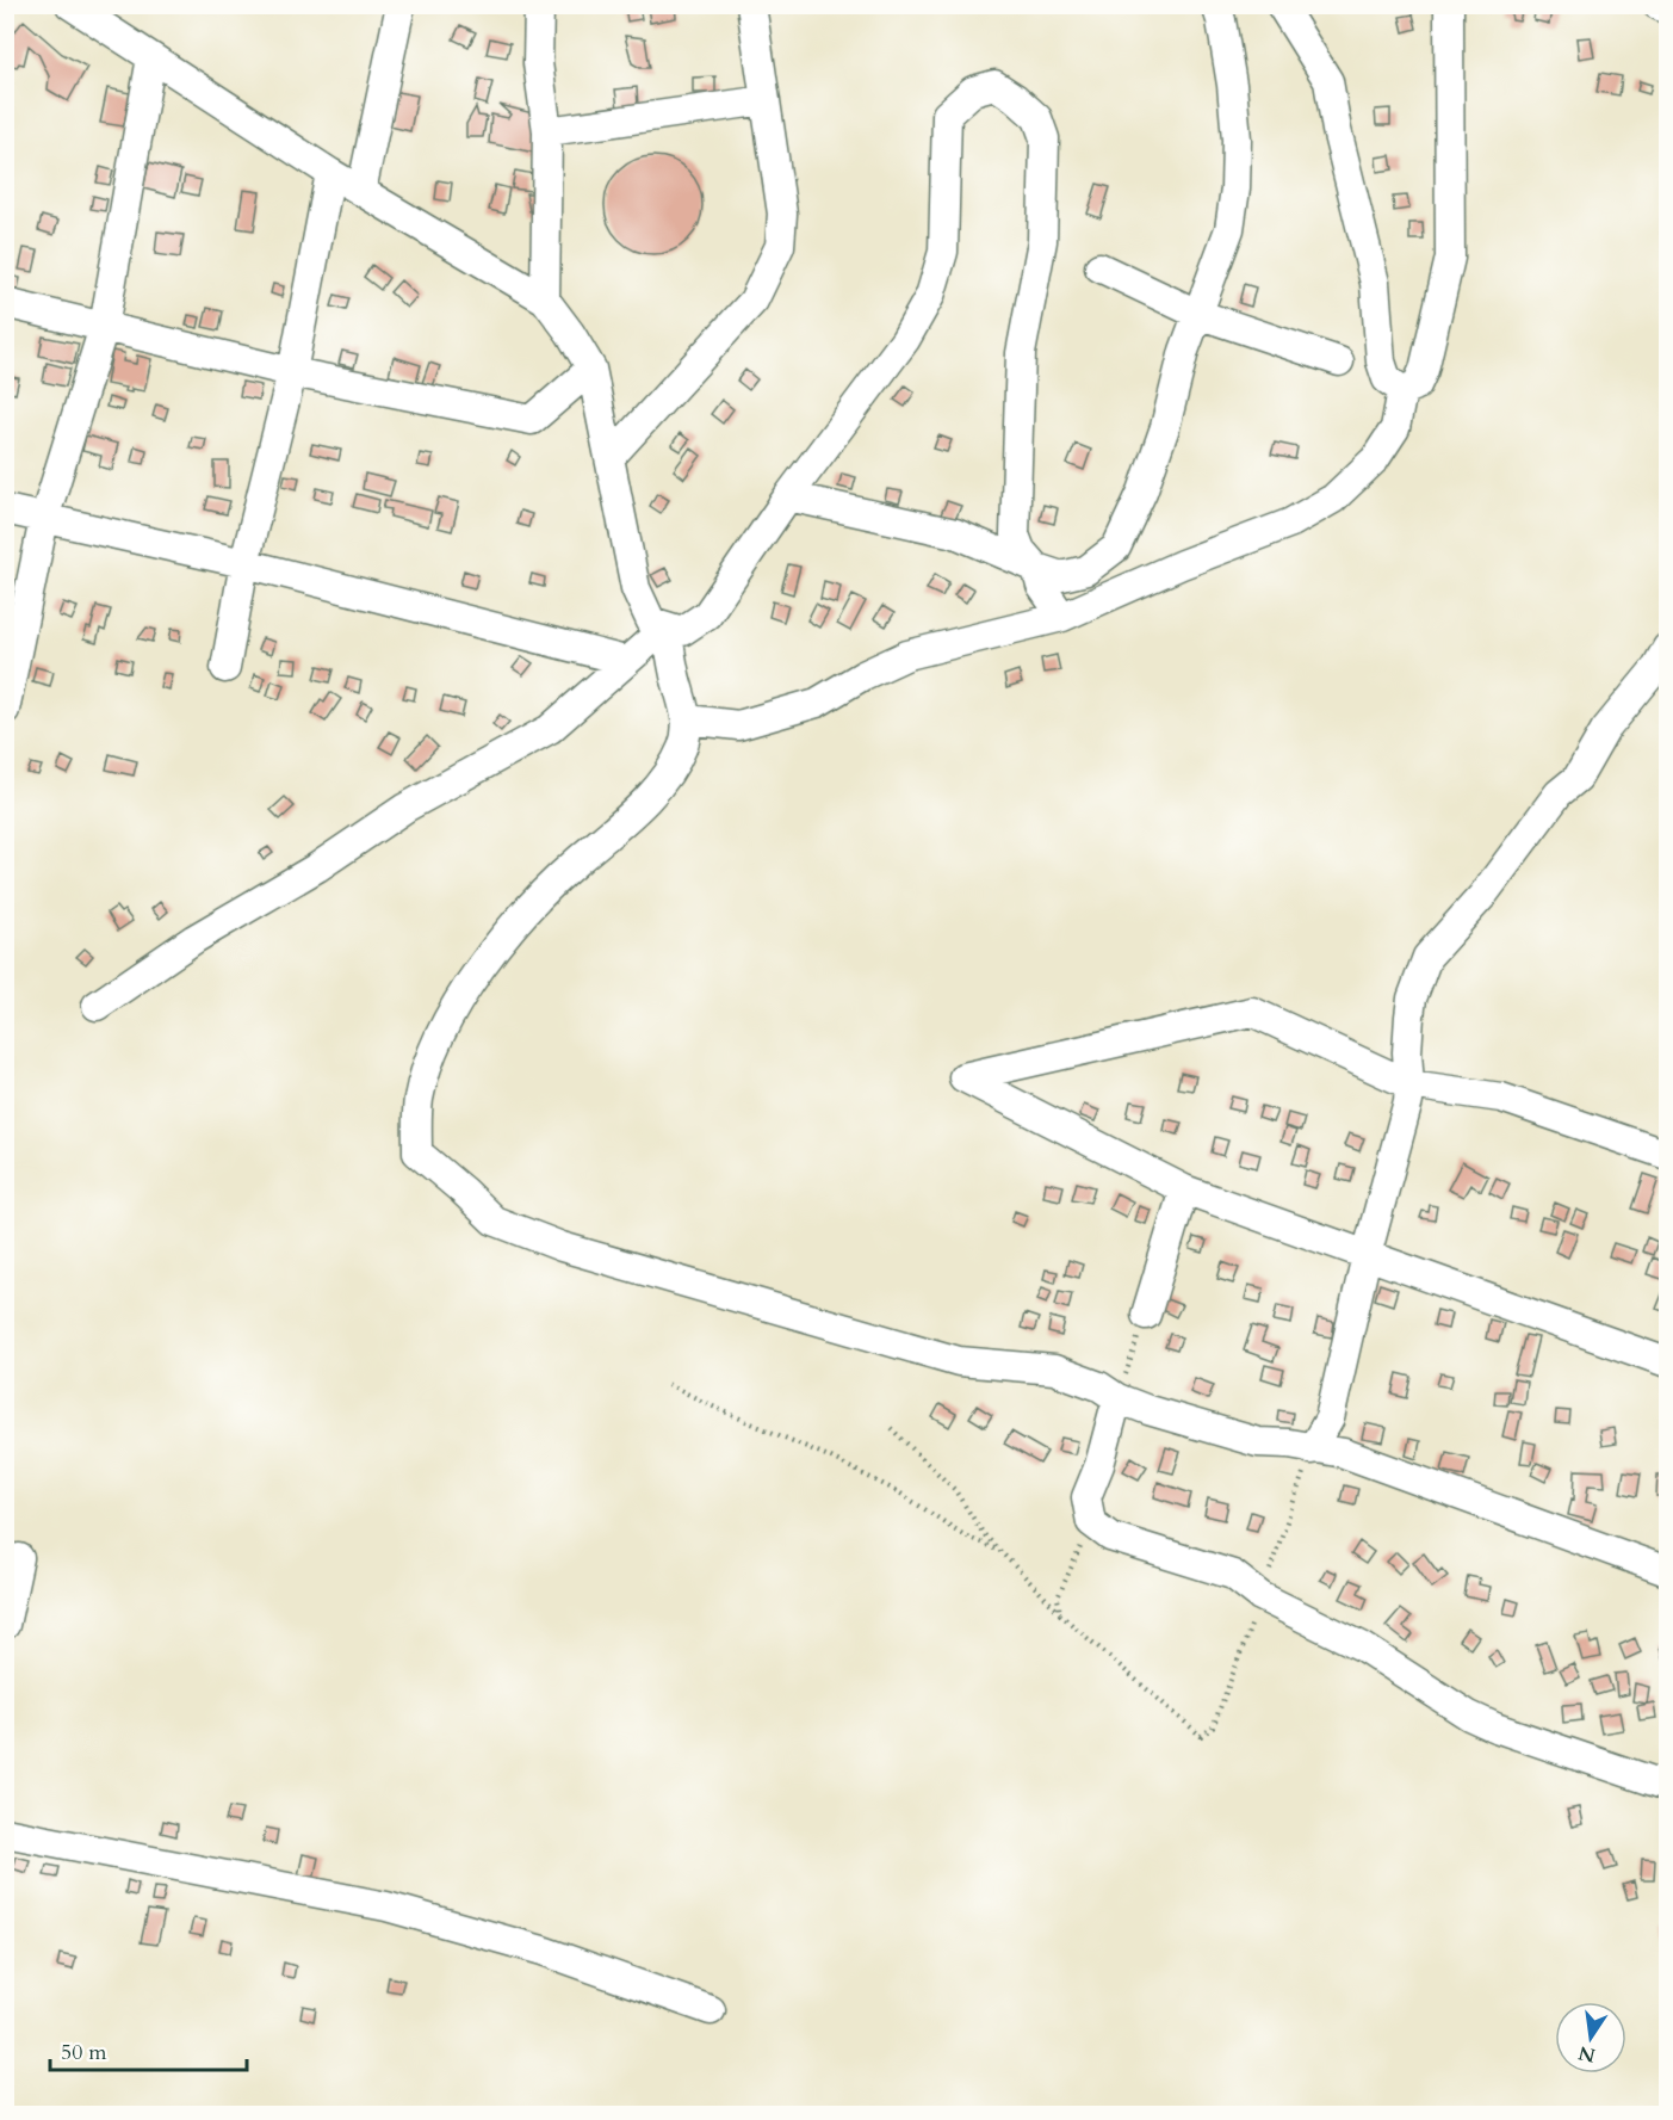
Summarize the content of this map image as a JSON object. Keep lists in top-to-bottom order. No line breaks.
{"scale_bar":"50 m","north":"bottom"}
